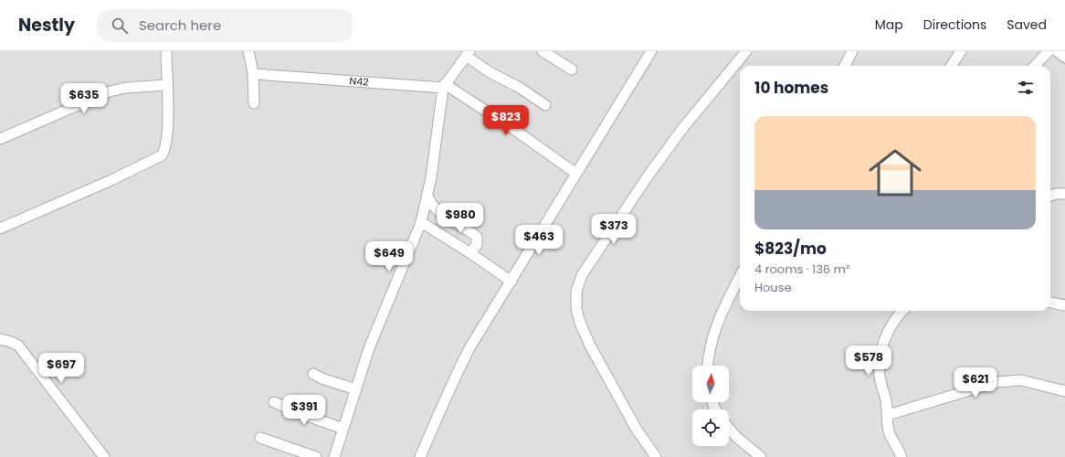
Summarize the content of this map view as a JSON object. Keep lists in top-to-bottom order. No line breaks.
{"streets":{"street":["N42"]},"north":"top","page":{"header":"Nestly","search":"Search here","nav":["Map","Directions","Saved"],"heading":"10 homes","price":["$635","$823","$980","$373","$463","$649","$578","$697","$621","$391"],"list":[{"name":"$823/mo","note":"4 rooms · 136 m² · House"}]}}
